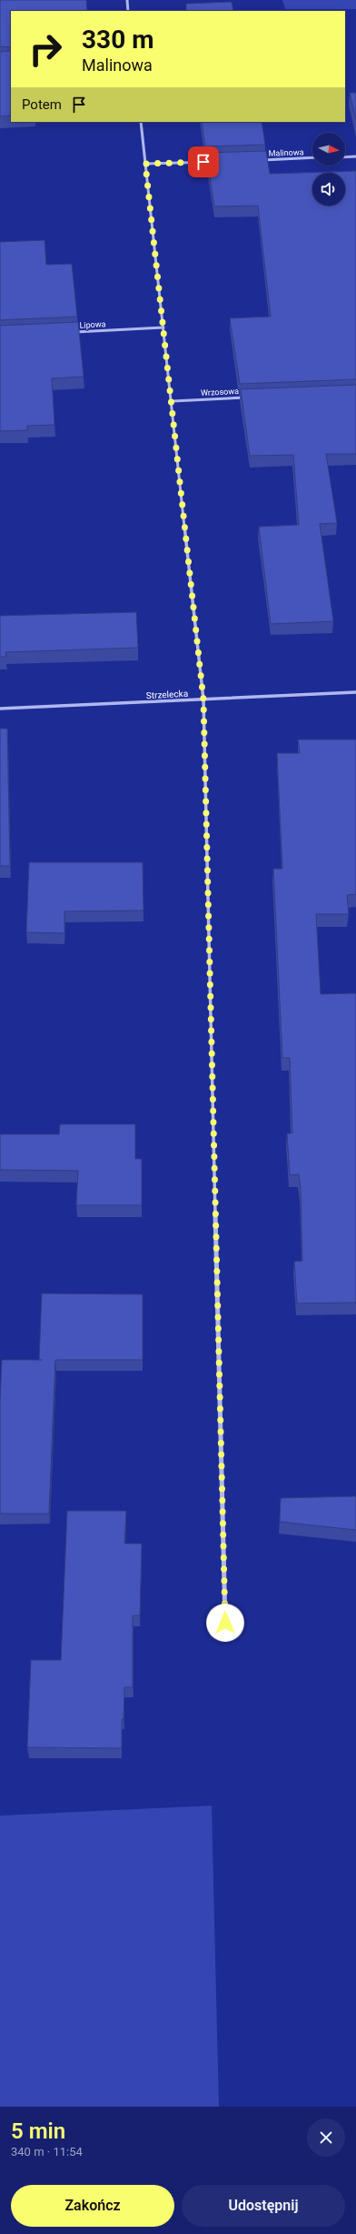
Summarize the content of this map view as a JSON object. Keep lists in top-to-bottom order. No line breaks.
{"streets":{"street":["Malinowa","Lipowa","Wrzosowa","Strzelecka"]},"north":"right","page":{"turn":["330 m","Malinowa"],"then":"Potem","heading":["5 min","340 m · 11:54"],"buttons":["Zakończ","Udostępnij"]}}
